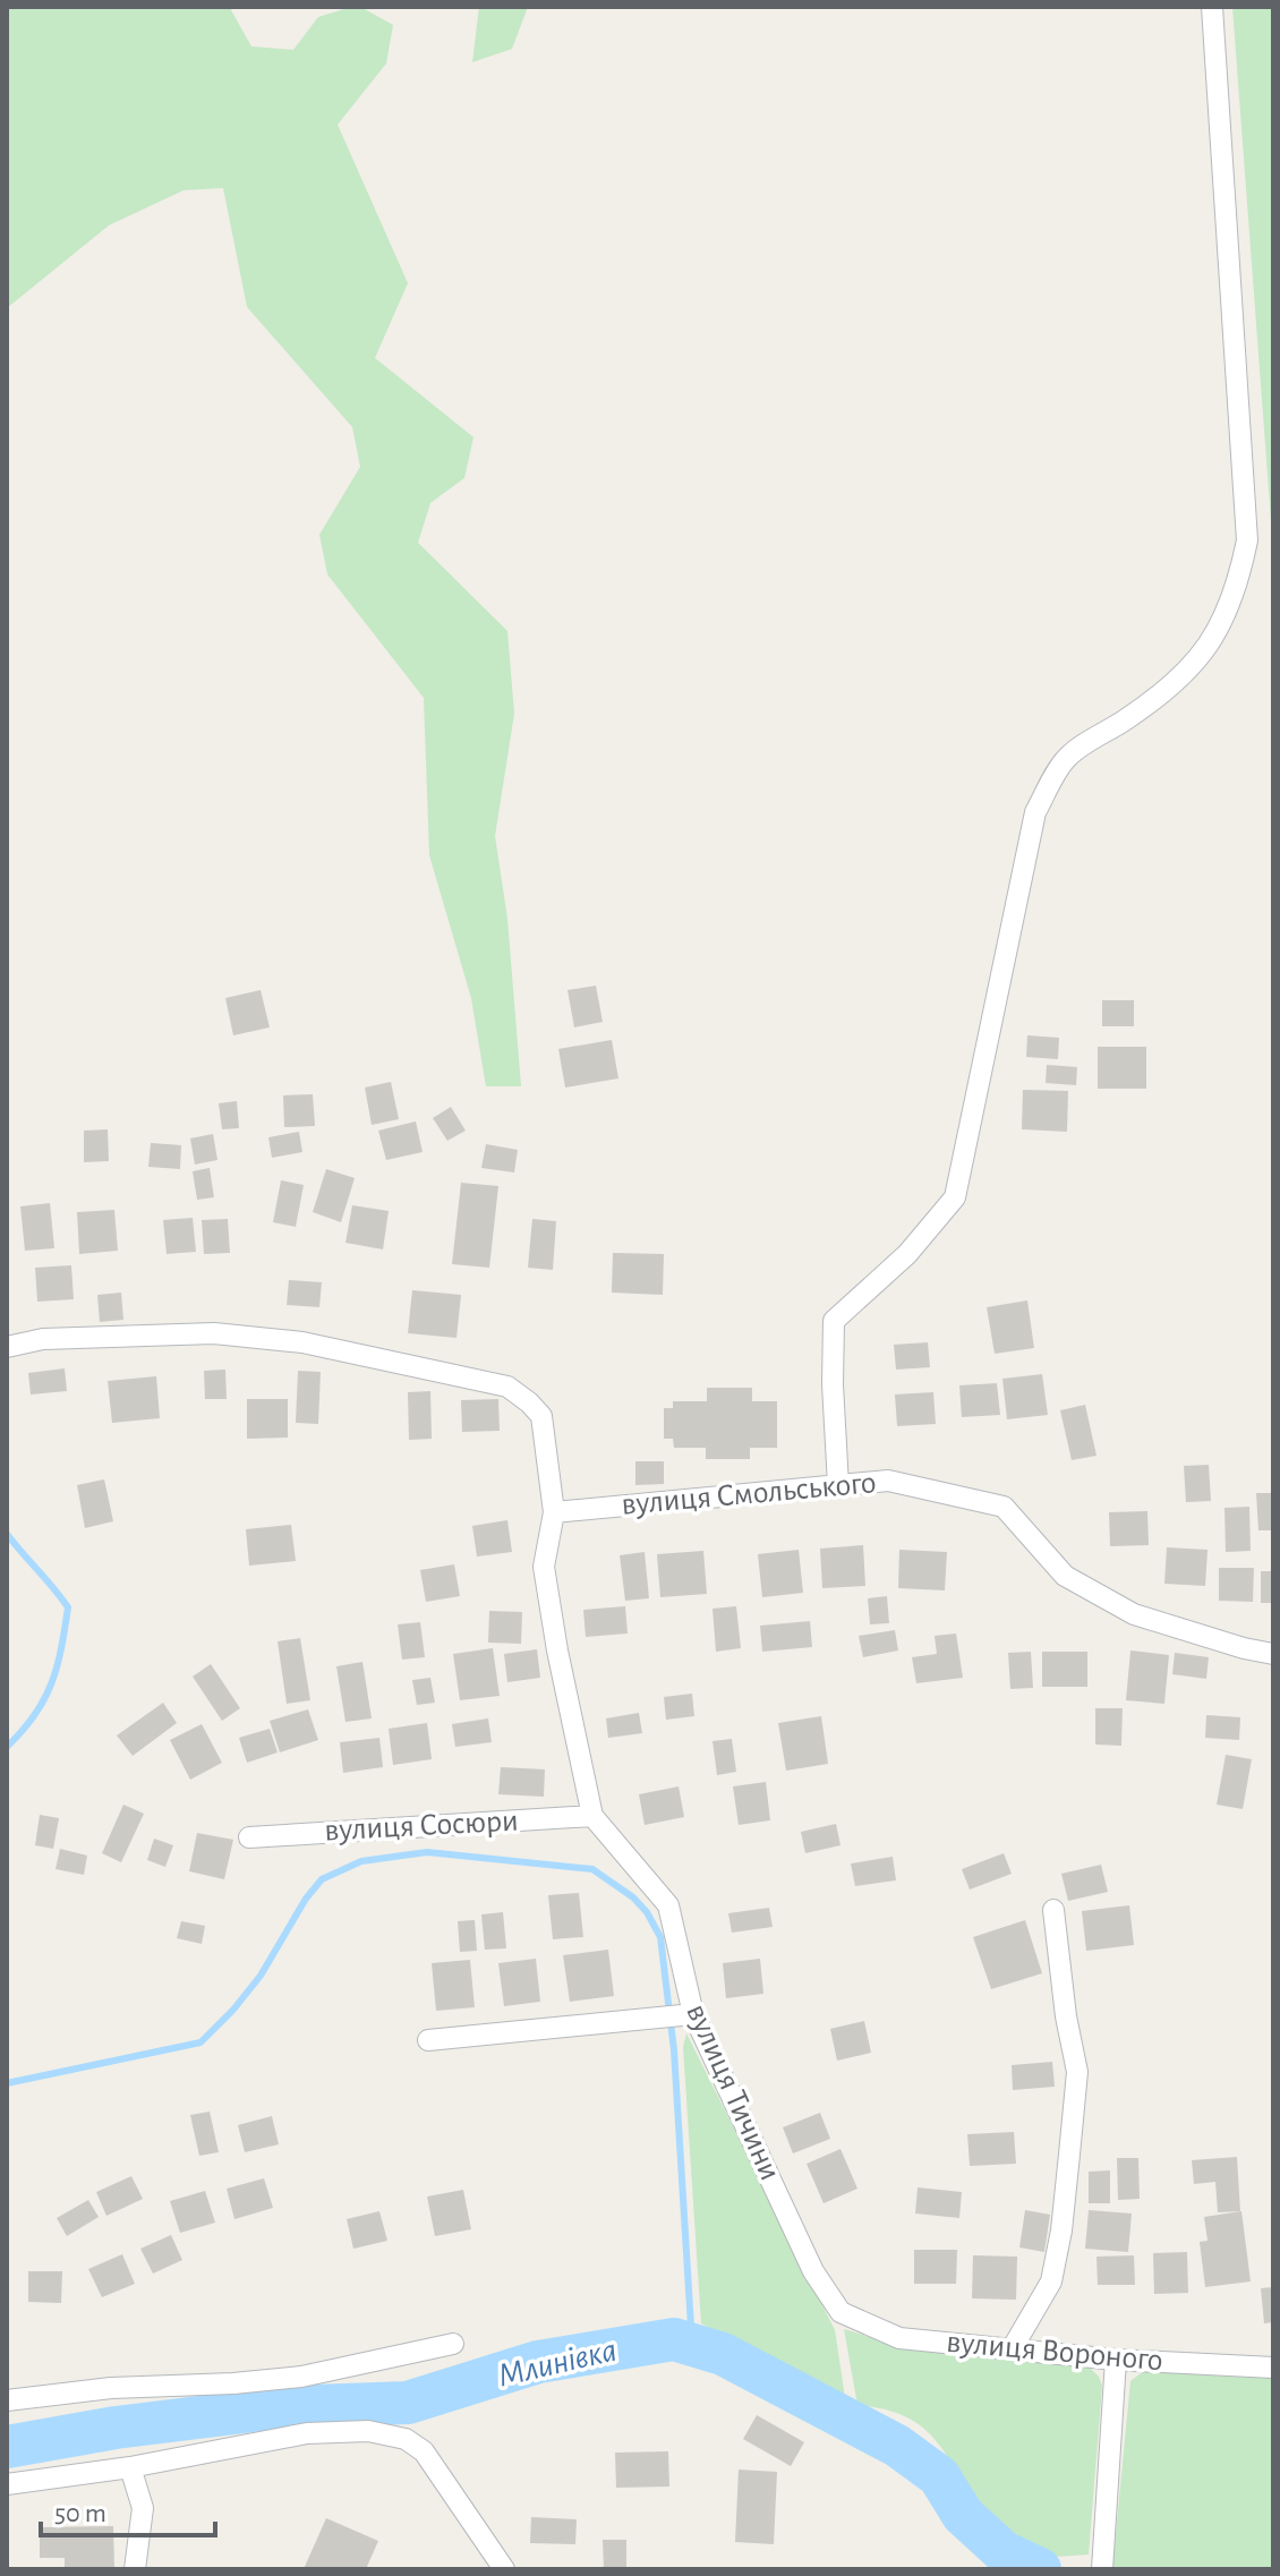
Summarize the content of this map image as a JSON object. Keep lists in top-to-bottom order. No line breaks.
{"streets":{"street":["вулиця Смольського","вулиця Сосюри","вулиця Тичини","вулиця Вороного"]},"crossings":[["вулиця Смольського","вулиця Тичини"],["вулиця Сосюри","вулиця Тичини"],["вулиця Тичини","вулиця Вороного"]],"water":["Млинівка"],"scale_bar":"50 m"}
